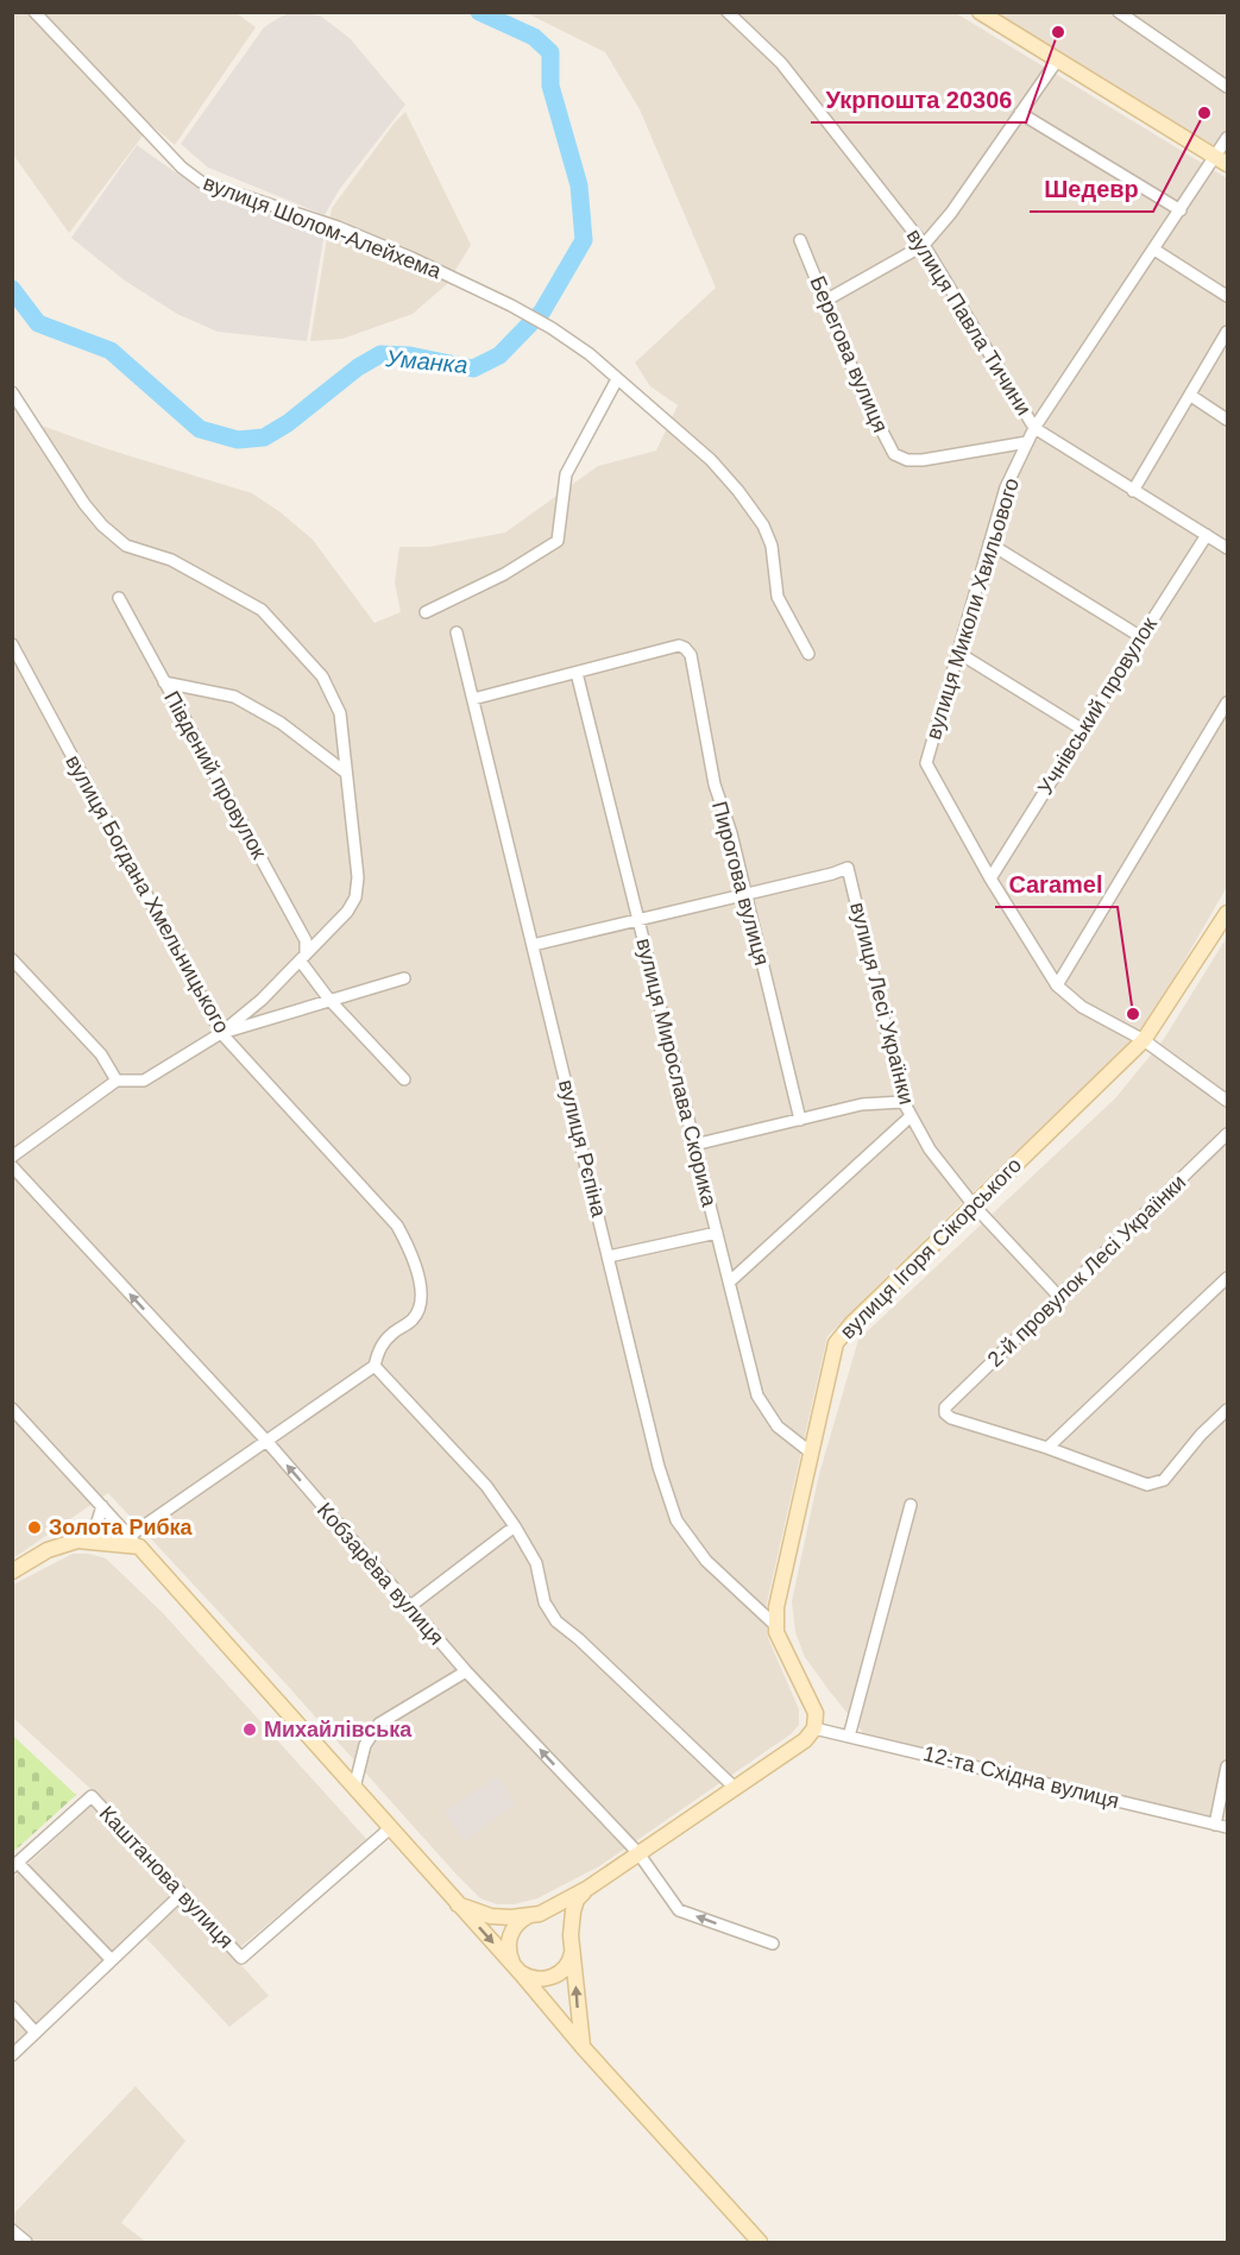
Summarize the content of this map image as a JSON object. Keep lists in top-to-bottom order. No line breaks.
{"streets":{"main road":["вулиця Ігоря Сікорського"],"street":["вулиця Шолом-Алейхема","вулиця Павла Тичини","Берегова вулиця","вулиця Миколи Хвильового","Учнівський провулок","Південий провулок","Пирогова вулиця","вулиця Богдана Хмельницького","вулиця Лесі Українки","вулиця Мирослава Скорика","вулиця Рєпіна","2-й провулок Лесі Українки","Кобзарèва вулиця","12-та Східна вулиця","Каштанова вулиця"]},"crossings":[["вулиця Павла Тичини","вулиця Миколи Хвильового"],["вулиця Павла Тичини","Учнівський провулок"],["Берегова вулиця","вулиця Миколи Хвильового"],["вулиця Миколи Хвильового","Учнівський провулок"],["Пирогова вулиця","вулиця Лесі Українки"],["Пирогова вулиця","вулиця Мирослава Скорика"],["вулиця Лесі Українки","вулиця Ігоря Сікорського"],["вулиця Лесі Українки","2-й провулок Лесі Українки"],["вулиця Мирослава Скорика","вулиця Ігоря Сікорського"],["вулиця Рєпіна","вулиця Ігоря Сікорського"],["вулиця Ігоря Сікорського","12-та Східна вулиця"]],"one_way":["Кобзарèва вулиця"],"water":["Уманка"],"places":["Укрпошта 20306","Шедевр","Caramel","Золота Рибка","Михайлівська"]}
